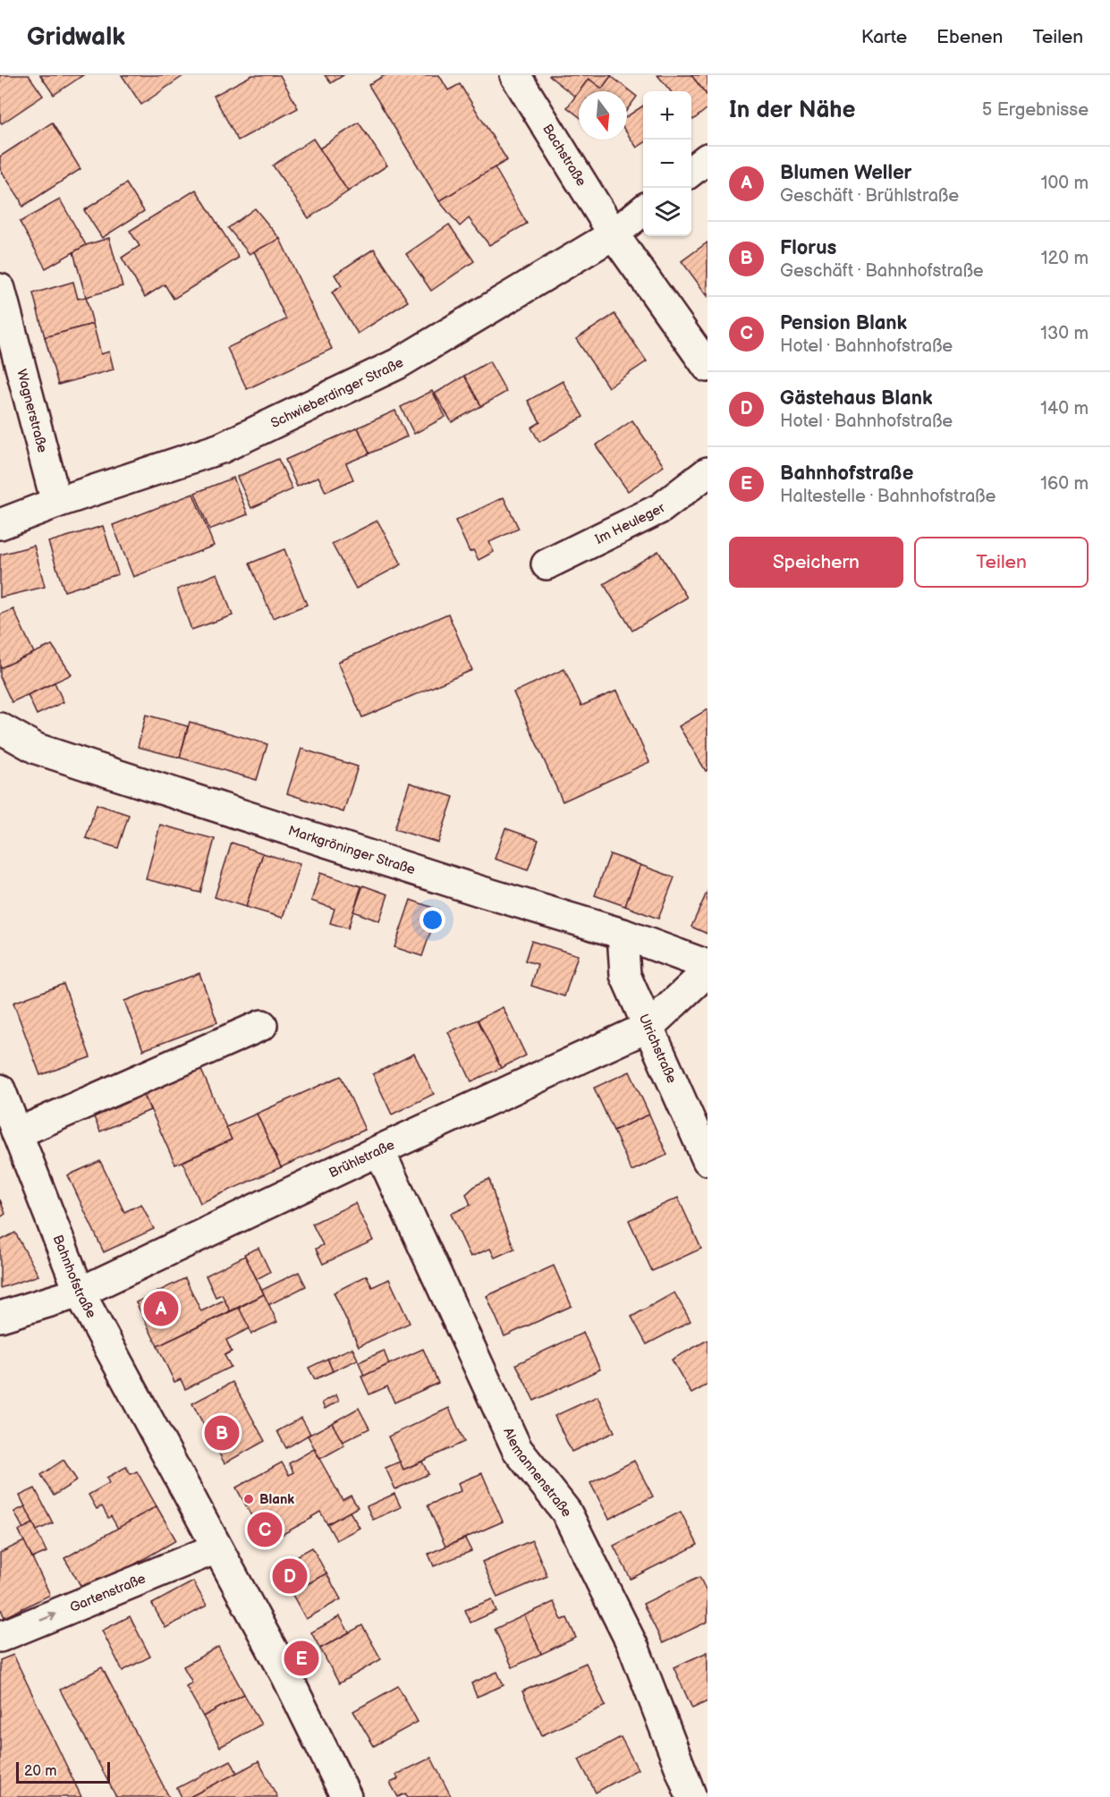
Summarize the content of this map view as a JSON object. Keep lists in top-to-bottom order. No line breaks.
{"streets":{"street":["Bachstraße","Schwieberdinger Straße","Wagnerstraße","Im Heuleger","Markgröninger Straße","Ulrichstraße","Brühlstraße","Bahnhofstraße","Alemannenstraße","Gartenstraße"]},"crossings":[["Bachstraße","Schwieberdinger Straße"],["Schwieberdinger Straße","Wagnerstraße"],["Markgröninger Straße","Ulrichstraße"],["Ulrichstraße","Brühlstraße"],["Brühlstraße","Bahnhofstraße"],["Brühlstraße","Alemannenstraße"],["Bahnhofstraße","Gartenstraße"]],"one_way":["Gartenstraße"],"places":["Blank"],"scale_bar":"20 m","north":"bottom","page":{"header":"Gridwalk","nav":["Karte","Ebenen","Teilen"],"heading":["In der Nähe","5 Ergebnisse"],"map_buttons":["+","−"],"list":[{"mark":"A","name":"Blumen Weller","note":"Geschäft · Brühlstraße","value":"100 m"},{"mark":"B","name":"Florus","note":"Geschäft · Bahnhofstraße","value":"120 m"},{"mark":"C","name":"Pension Blank","note":"Hotel · Bahnhofstraße","value":"130 m"},{"mark":"D","name":"Gästehaus Blank","note":"Hotel · Bahnhofstraße","value":"140 m"},{"mark":"E","name":"Bahnhofstraße","note":"Haltestelle · Bahnhofstraße","value":"160 m"}],"buttons":["Speichern","Teilen"],"pins":["A","B","C","D","E"],"scale":"20 m"}}
